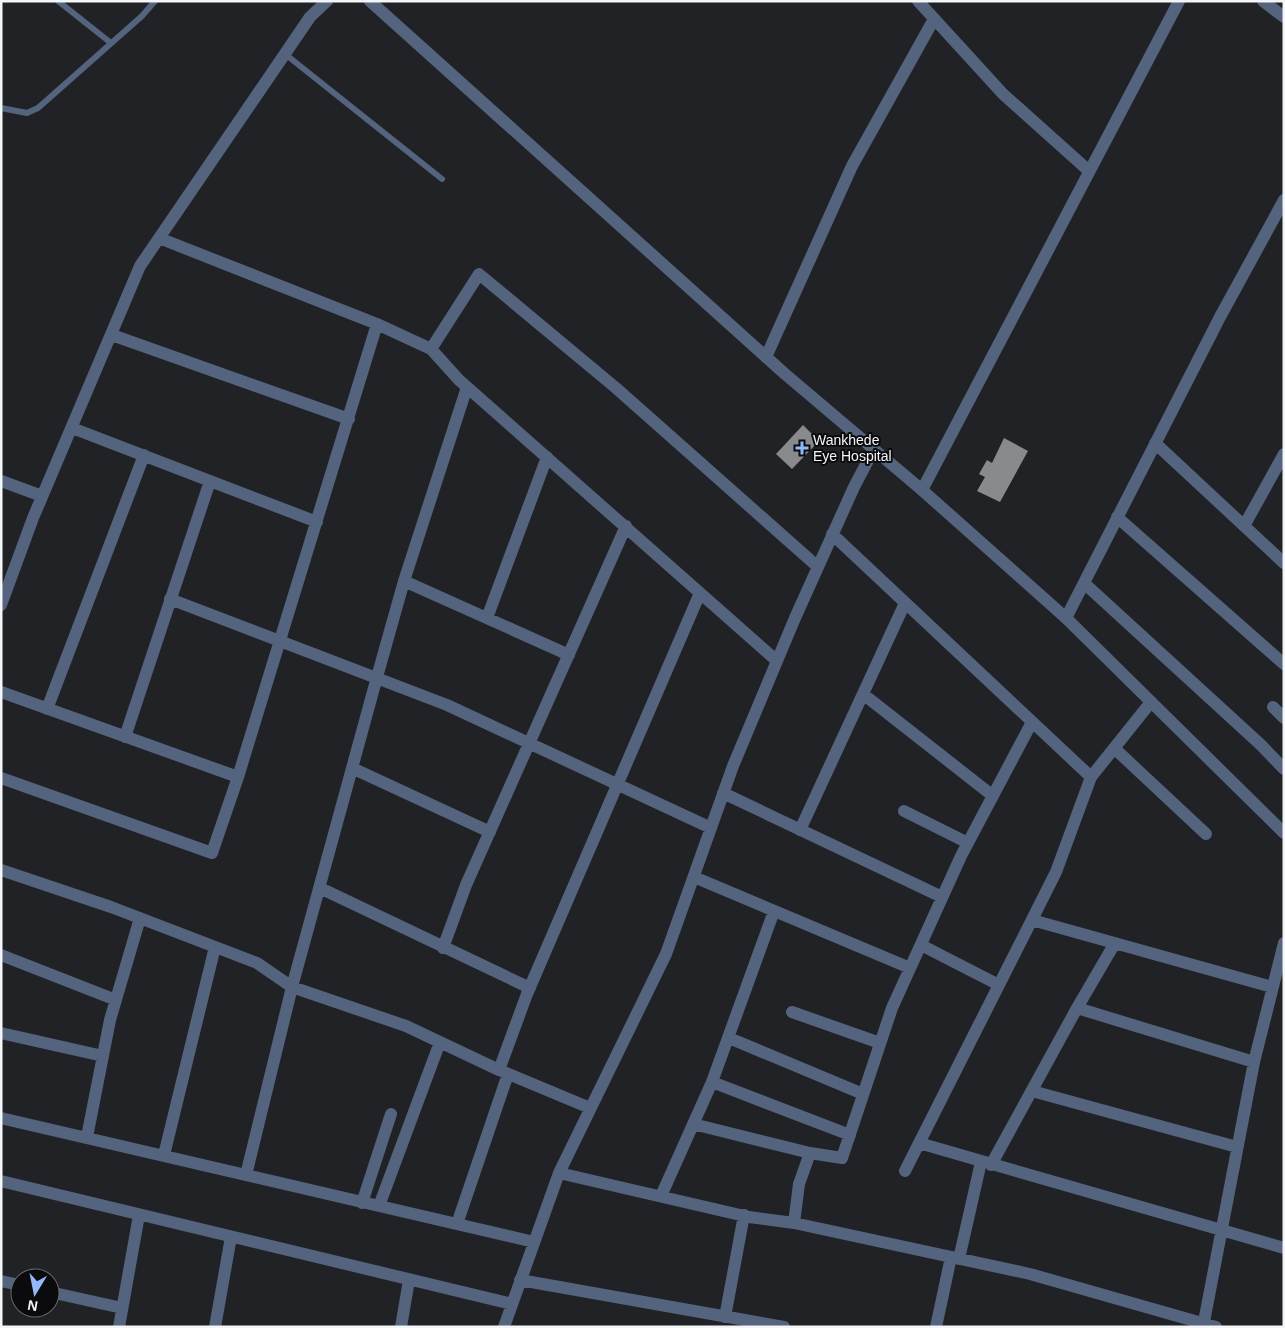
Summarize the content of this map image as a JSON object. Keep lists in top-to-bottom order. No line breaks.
{"places":{"health":["Wankhede Eye Hospital"]},"north":"bottom"}
